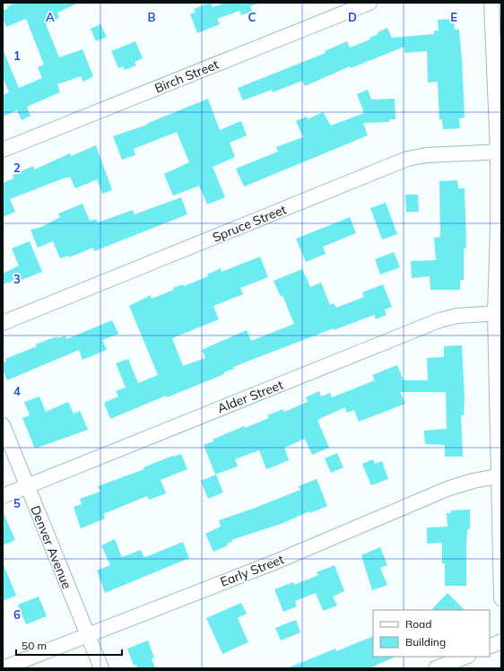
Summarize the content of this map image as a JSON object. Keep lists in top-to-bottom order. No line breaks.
{"streets":{"street":["Birch Street","Spruce Street","Alder Street","Denver Avenue","Early Street"]},"crossings":[["Alder Street","Denver Avenue"],["Denver Avenue","Early Street"]],"legend":["Road","Building"],"scale_bar":"50 m","grid":{"columns":["A","B","C","D","E"],"rows":["1","2","3","4","5","6"]}}
